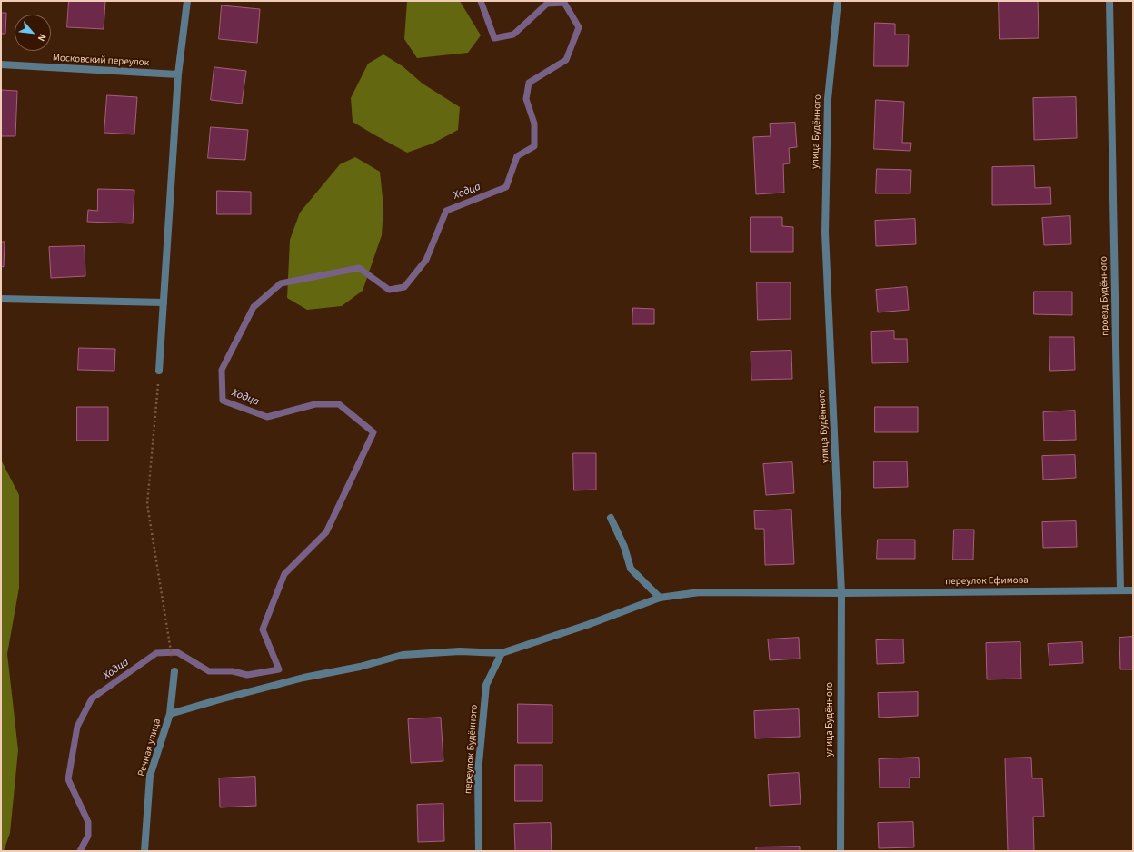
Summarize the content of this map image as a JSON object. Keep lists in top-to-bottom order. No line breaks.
{"streets":{"street":["Московский переулок","улица Будённого","проезд Будённого","переулок Ефимова","Речная улица","переулок Будённого"]},"crossings":[["улица Будённого","переулок Ефимова"],["проезд Будённого","переулок Ефимова"],["переулок Ефимова","переулок Будённого"]],"water":["Ходца"],"north":"bottom right"}
